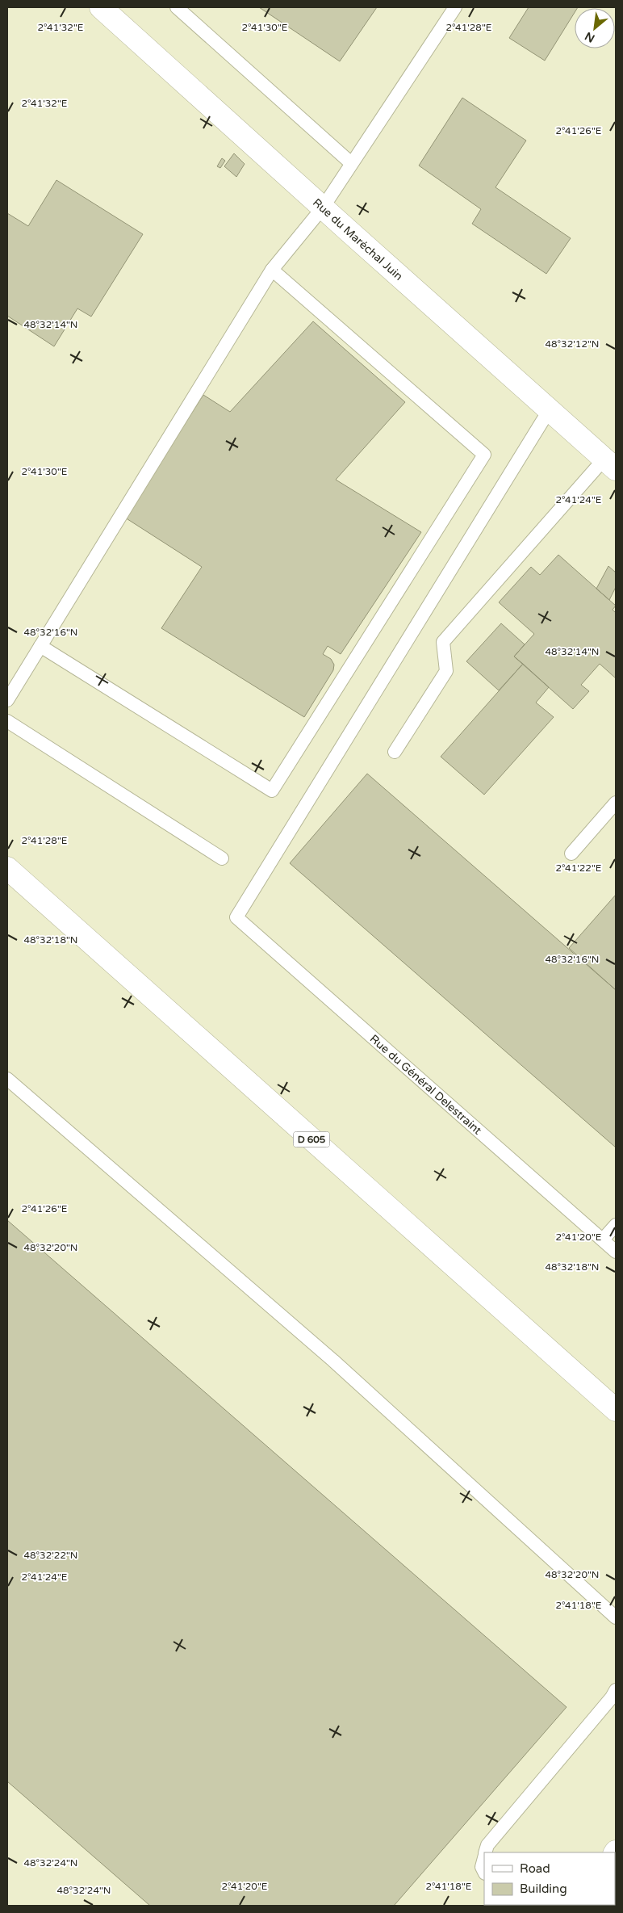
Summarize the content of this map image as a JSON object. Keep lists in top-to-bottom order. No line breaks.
{"streets":{"main road":["Rue du Maréchal Juin","D 605"],"lane":["Rue du Général Delestraint"]},"crossings":[["Rue du Maréchal Juin","Rue du Général Delestraint"]],"legend":["Road","Building"],"north":"bottom left","coordinates":["2°41'32\"E","2°41'30\"E","2°41'28\"E","2°41'26\"E","48°32'14\"N","48°32'12\"N","2°41'24\"E","48°32'16\"N","2°41'22\"E","48°32'18\"N","2°41'20\"E","48°32'20\"N","48°32'22\"N","2°41'18\"E","48°32'24\"N"]}
